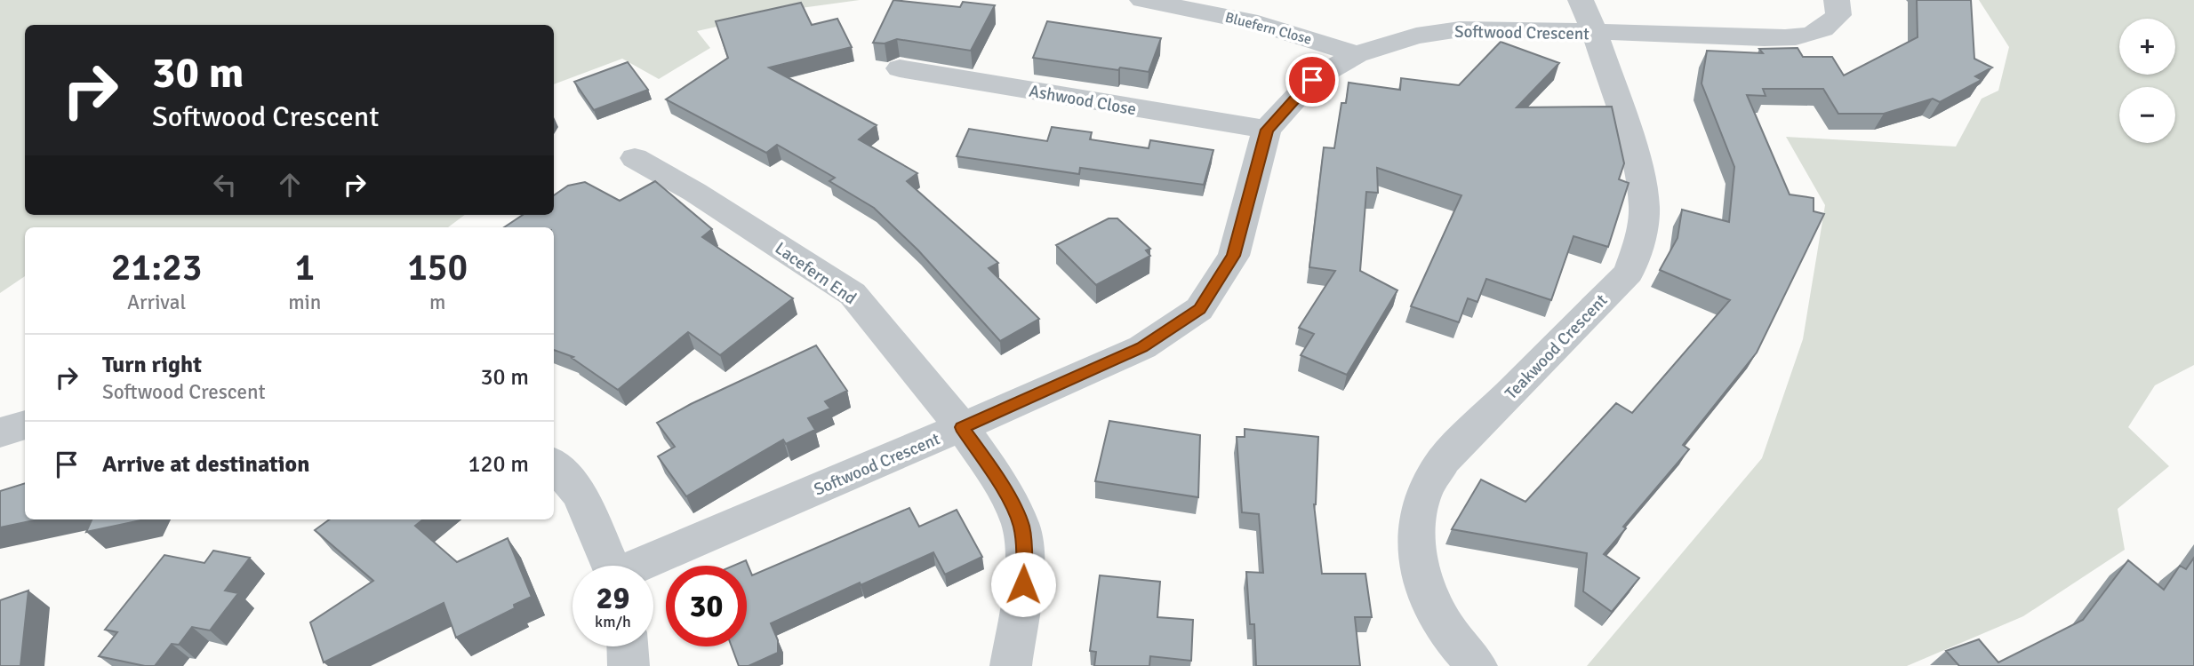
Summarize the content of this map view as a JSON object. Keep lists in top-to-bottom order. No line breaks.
{"streets":{"street":["Bluefern Close","Softwood Crescent","Ashwood Close","Lacefern End","Teakwood Crescent"]},"crossings":[["Bluefern Close","Softwood Crescent"],["Softwood Crescent","Ashwood Close"],["Softwood Crescent","Lacefern End"],["Softwood Crescent","Teakwood Crescent"]],"page":{"map_buttons":["+","−"],"turn":["30 m","Softwood Crescent"],"eta":["21:23","Arrival","1","min","150","m"],"list":[{"name":"Turn right","note":"Softwood Crescent","value":"30 m"},{"name":"Arrive at destination","value":"120 m"}],"speed":"29 km/h","limit":"30"}}
